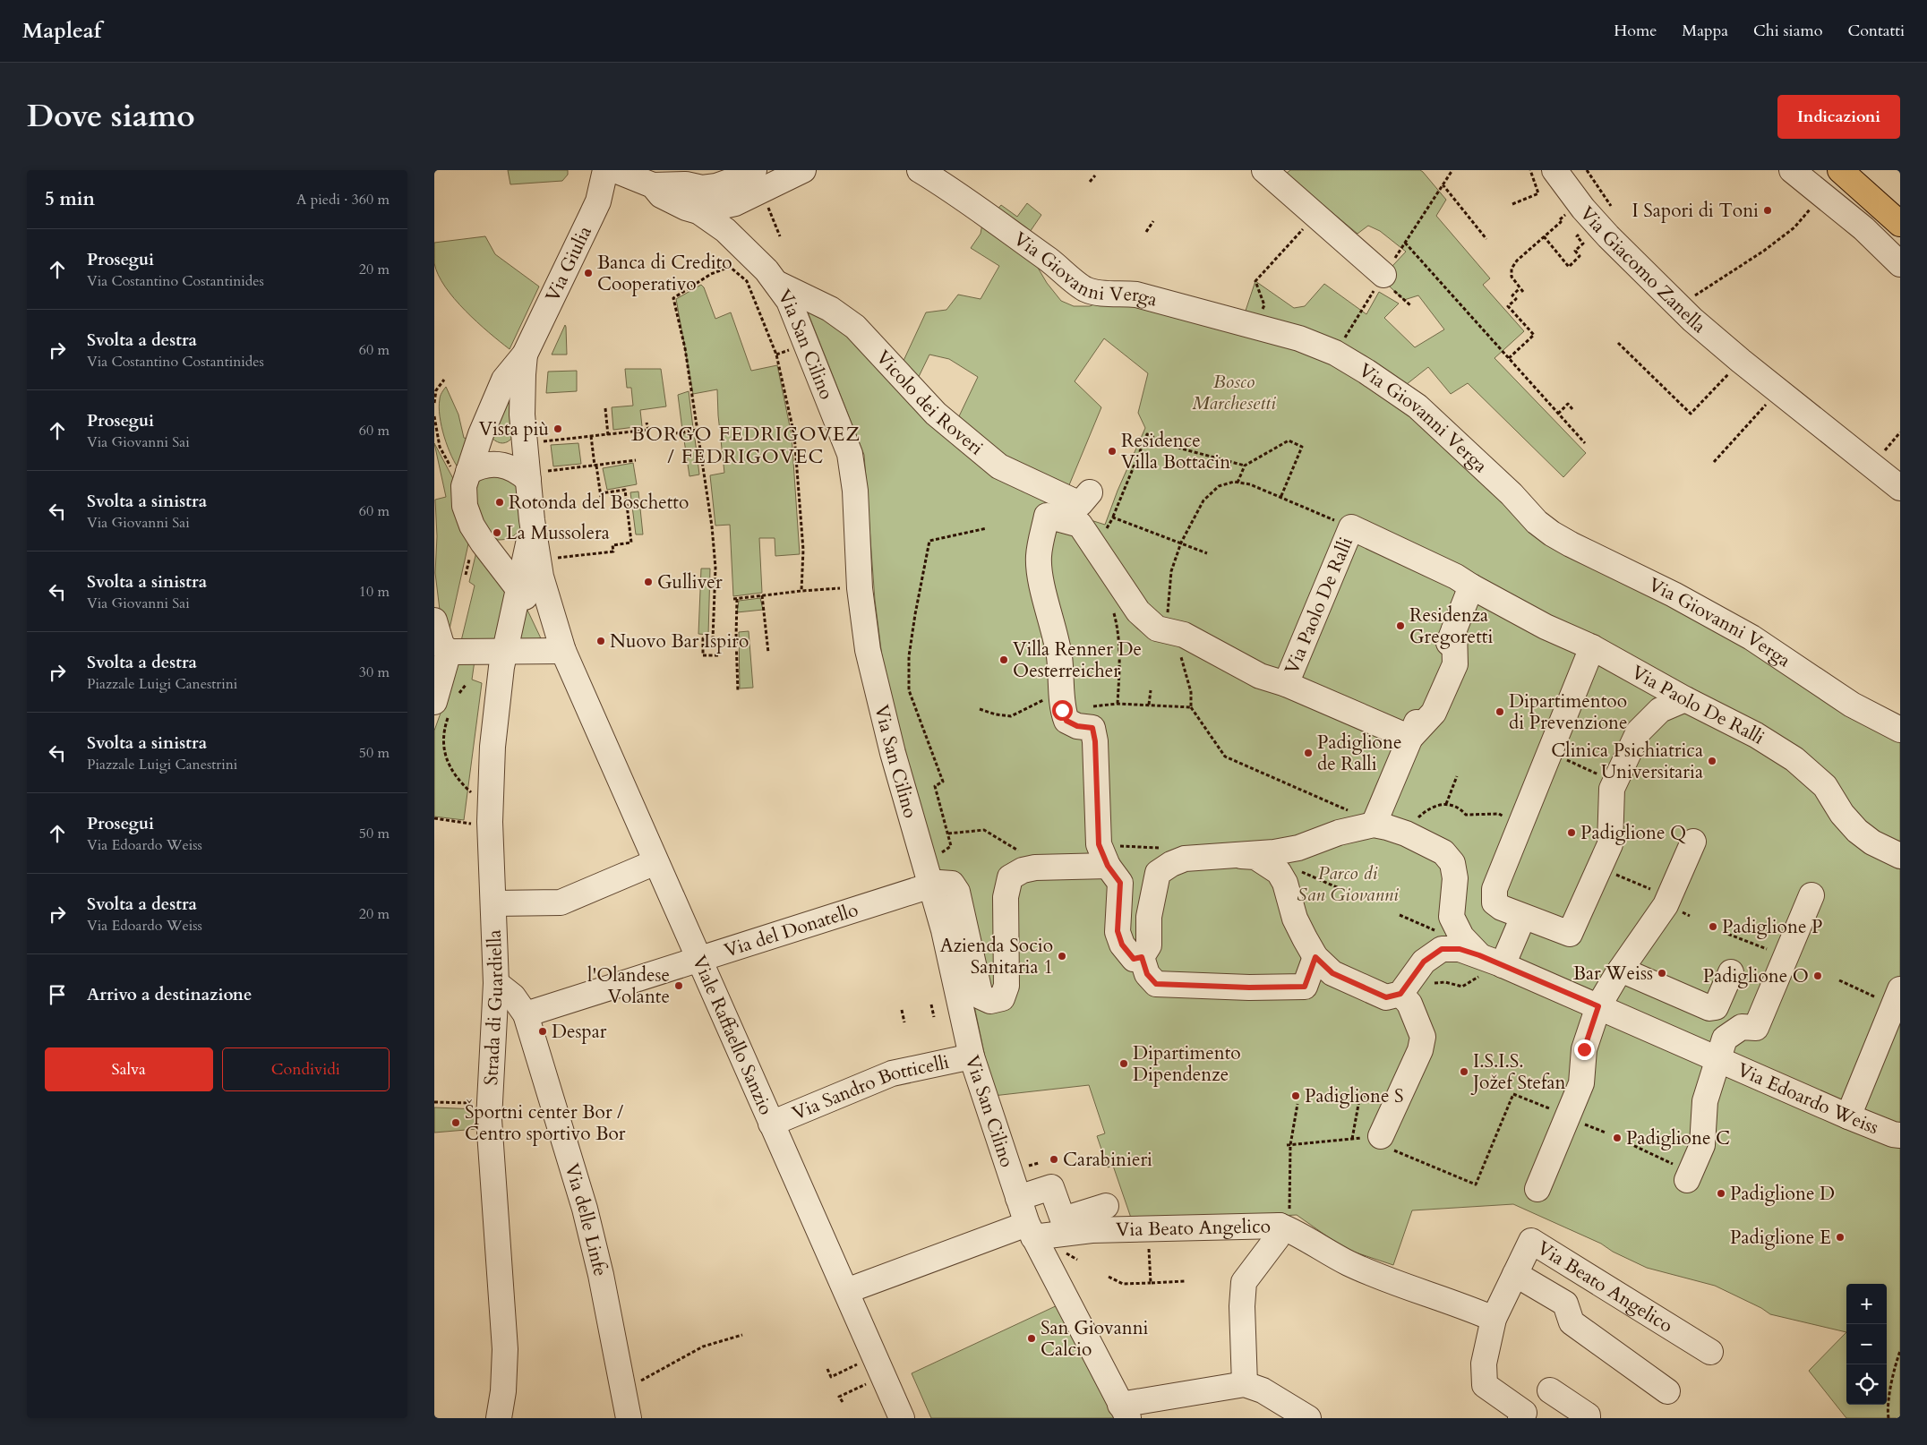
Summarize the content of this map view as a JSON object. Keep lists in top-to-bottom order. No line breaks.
{"streets":{"street":["Via Giulia","Via Giovanni Verga","Via Giacomo Zanella","Via San Cilino","Vicolo dei Roveri","Via Paolo De Ralli","Via del Donatello","Strada di Guardiella","Viale Raffaello Sanzio","Via Sandro Botticelli","Via Edoardo Weiss","Via delle Linfe","Via Beato Angelico"]},"crossings":[["Via San Cilino","Vicolo dei Roveri"],["Via San Cilino","Via del Donatello"],["Via San Cilino","Via Sandro Botticelli"],["Via San Cilino","Via Beato Angelico"],["Via del Donatello","Viale Raffaello Sanzio"],["Via del Donatello","Via delle Linfe"],["Strada di Guardiella","Via delle Linfe"],["Viale Raffaello Sanzio","Via Sandro Botticelli"],["Viale Raffaello Sanzio","Via Beato Angelico"]],"districts":["BORGO FEDRIGOVEZ / FEDRIGOVEC"],"parks":["Bosco Marchesetti","Parco di San Giovanni"],"places":["I Sapori di Toni","Banca di Credito Cooperativo","Vista più","Residence Villa Bottacin","Rotonda del Boschetto","La Mussolera","Gulliver","Residenza Gregoretti","Nuovo Bar Ispiro","Villa Renner De Oesterreicher","Dipartimentoo di Prevenzione","Padiglione de Ralli","Clinica Psichiatrica Universitaria","Padiglione Q","Padiglione P","Azienda Socio Sanitaria 1","Bar Weiss","Padiglione O","l'Olandese Volante","Despar","Dipartimento Dipendenze","I.S.I.S. Jožef Stefan","Padiglione S","Športni center Bor / Centro sportivo Bor","Padiglione C","Carabinieri","Padiglione D","Padiglione E","San Giovanni Calcio"],"page":{"header":"Mapleaf","nav":["Home","Mappa","Chi siamo","Contatti"],"title":"Dove siamo","buttons":["Indicazioni",["Salva","Condividi"]],"heading":["5 min","A piedi · 360 m"],"list":[["Prosegui","Via Costantino Costantinides","20 m"],["Svolta a destra","Via Costantino Costantinides","60 m"],["Prosegui","Via Giovanni Sai","60 m"],["Svolta a sinistra","Via Giovanni Sai","60 m"],["Svolta a sinistra","Via Giovanni Sai","10 m"],["Svolta a destra","Piazzale Luigi Canestrini","30 m"],["Svolta a sinistra","Piazzale Luigi Canestrini","50 m"],["Prosegui","Via Edoardo Weiss","50 m"],["Svolta a destra","Via Edoardo Weiss","20 m"],"Arrivo a destinazione"],"map_buttons":["+","−"]}}
